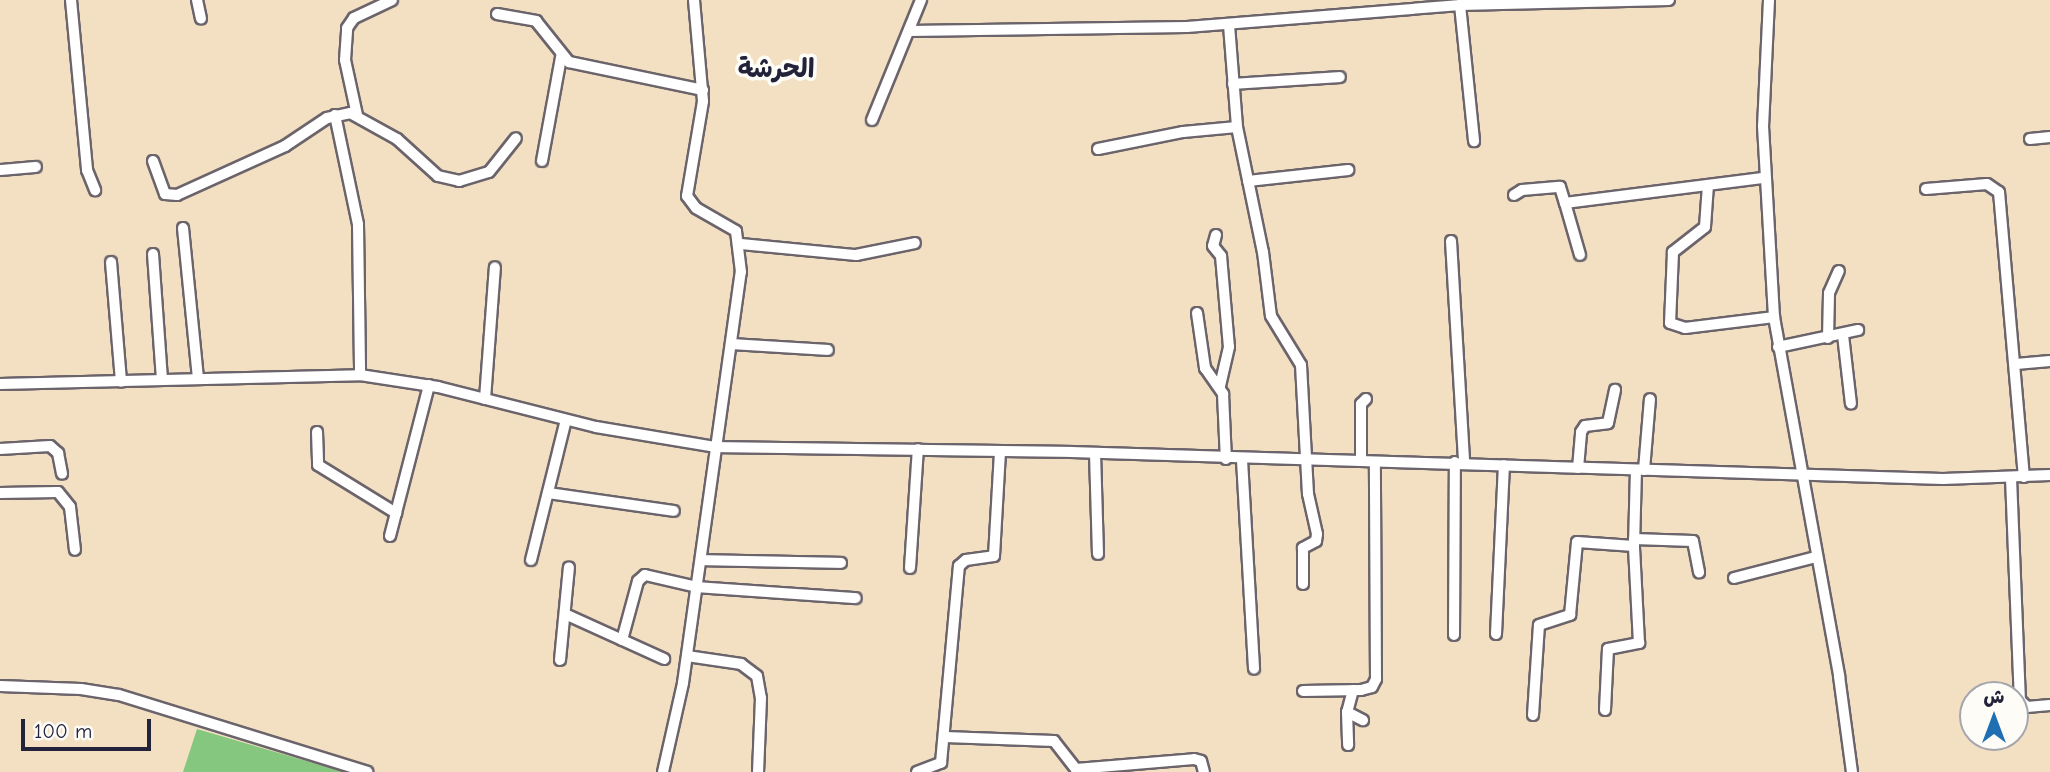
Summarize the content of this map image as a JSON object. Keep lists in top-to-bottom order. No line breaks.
{"districts":["الحرشة"],"scale_bar":"100 m","north":"top"}
